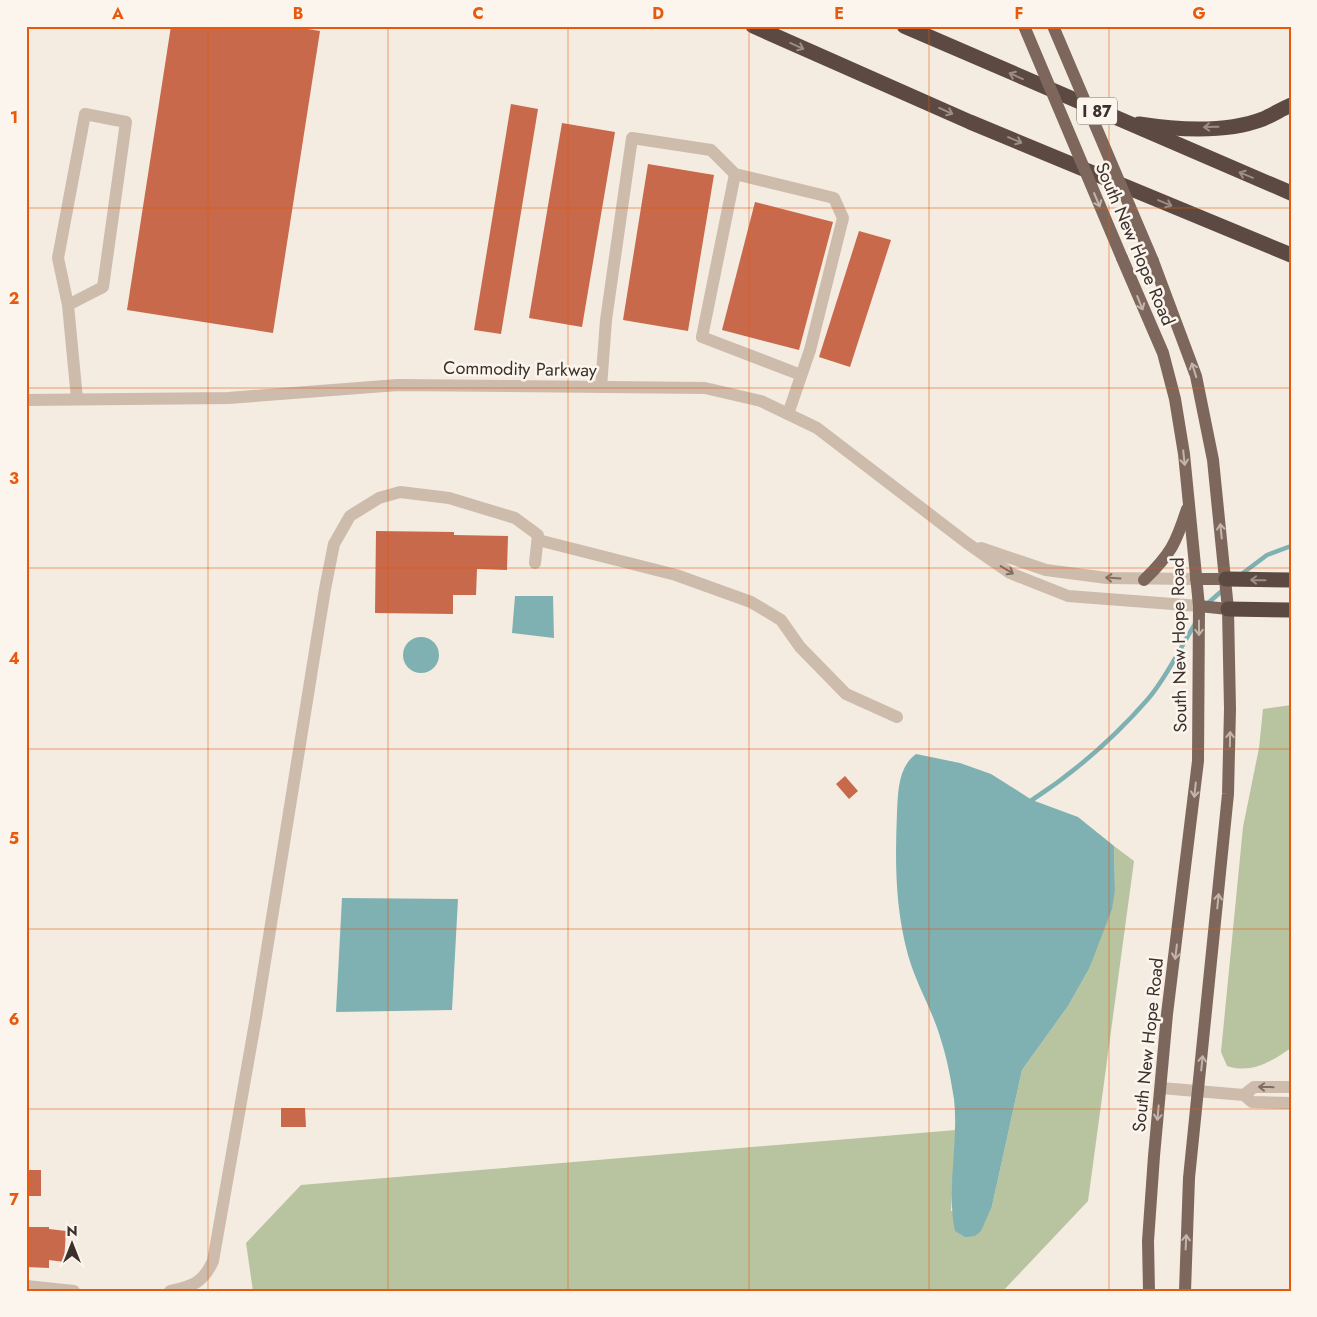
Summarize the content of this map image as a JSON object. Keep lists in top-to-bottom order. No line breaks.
{"streets":{"highway":["I 87"],"main road":["South New Hope Road"],"street":["Commodity Parkway"]},"crossings":[["South New Hope Road","Commodity Parkway"]],"north":"top","grid":{"columns":["A","B","C","D","E","F","G"],"rows":["1","2","3","4","5","6","7"]}}
